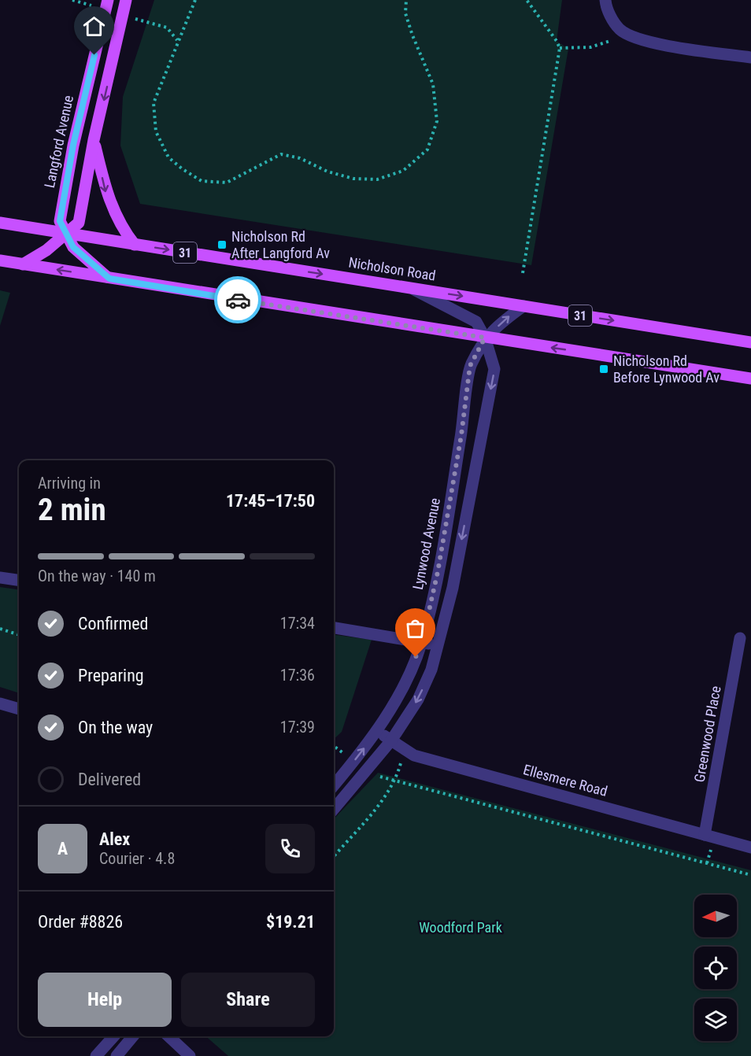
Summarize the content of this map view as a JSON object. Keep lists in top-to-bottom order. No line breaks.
{"streets":{"main road":["Langford Avenue","31","Nicholson Road"],"street":["Lynwood Avenue","Greenwood Place","Ellesmere Road"]},"crossings":[["Langford Avenue","Nicholson Road"],["Nicholson Road","Lynwood Avenue"],["Lynwood Avenue","Ellesmere Road"],["Greenwood Place","Ellesmere Road"]],"parks":["Woodford Park"],"places":{"transit":["Nicholson Rd After Langford Av","Nicholson Rd Before Lynwood Av"]},"north":"left","page":{"heading":["2 min","Arriving in","17:45–17:50"],"panel":["Alex","Courier · 4.8","Order #8826","$19.21"],"bar":"On the way · 140 m","list":[["Confirmed","17:34"],["Preparing","17:36"],["On the way","17:39"],"Delivered"],"round":"A","buttons":["Help","Share"]}}
